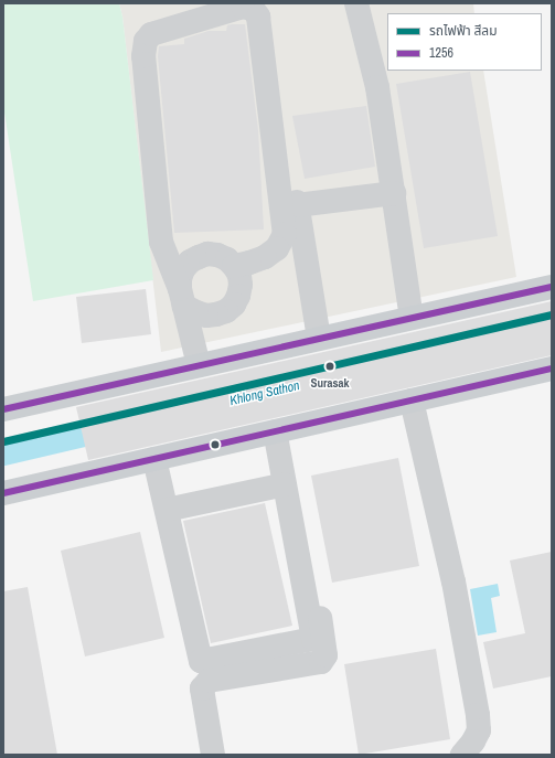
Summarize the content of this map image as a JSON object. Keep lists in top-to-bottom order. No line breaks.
{"water":["Khlong Sathon"],"places":["Surasak"],"lines":["transit line 1256","metro line สีลม"],"legend":["รถไฟฟ้า สีลม","1256"]}
